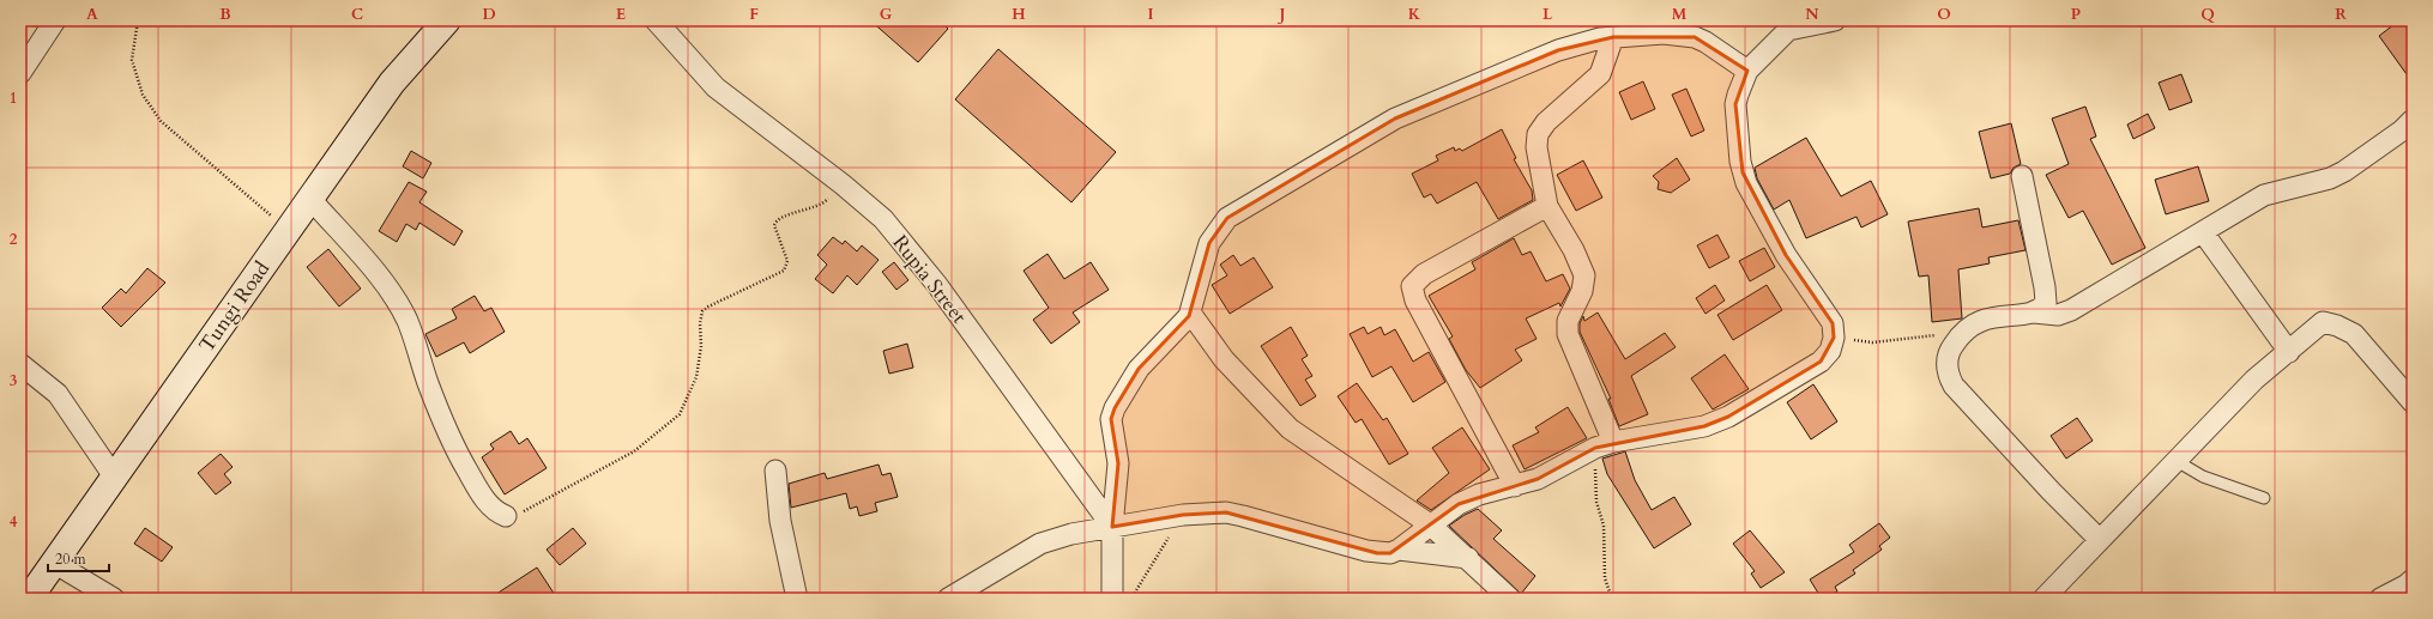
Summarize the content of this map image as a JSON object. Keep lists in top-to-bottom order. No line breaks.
{"streets":{"main road":["Tungi Road"],"street":["Rupia Street"]},"scale_bar":"20 m","grid":{"columns":["A","B","C","D","E","F","G","H","I","J","K","L","M","N","O","P","Q","R"],"rows":["1","2","3","4"]}}
